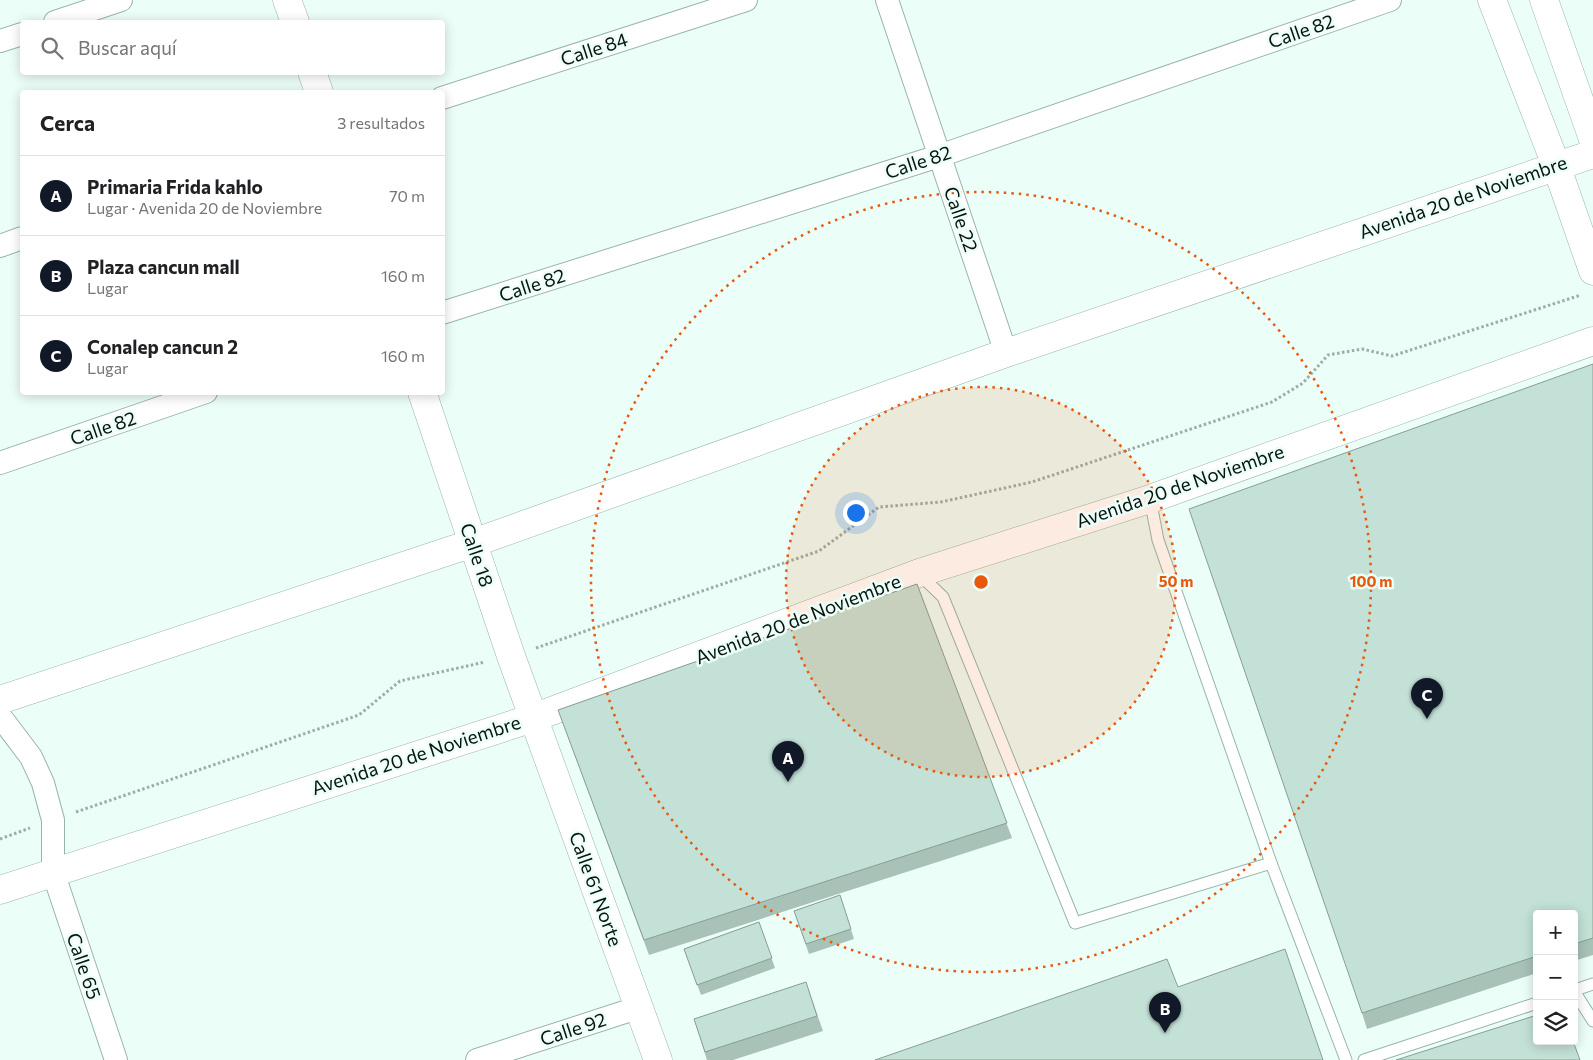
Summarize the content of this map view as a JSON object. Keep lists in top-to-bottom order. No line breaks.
{"streets":{"main road":["Avenida 20 de Noviembre","Calle 18","Calle 61 Norte"],"street":["Calle 82","Calle 84","Calle 22","Calle 65","Calle 92"]},"crossings":[["Calle 82","Calle 22"],["Avenida 20 de Noviembre","Calle 22"],["Avenida 20 de Noviembre","Calle 18"],["Avenida 20 de Noviembre","Calle 61 Norte"],["Avenida 20 de Noviembre","Calle 65"],["Calle 18","Calle 61 Norte"],["Calle 61 Norte","Calle 92"]],"page":{"search":"Buscar aquí","heading":["Cerca","3 resultados"],"list":[{"mark":"A","name":"Primaria Frida kahlo","note":"Lugar · Avenida 20 de Noviembre","value":"70 m"},{"mark":"B","name":"Plaza cancun mall","note":"Lugar","value":"160 m"},{"mark":"C","name":"Conalep cancun 2","note":"Lugar","value":"160 m"}],"pins":["C","A","B"],"map_buttons":["+","−"]},"rings":["50 m","100 m"]}
